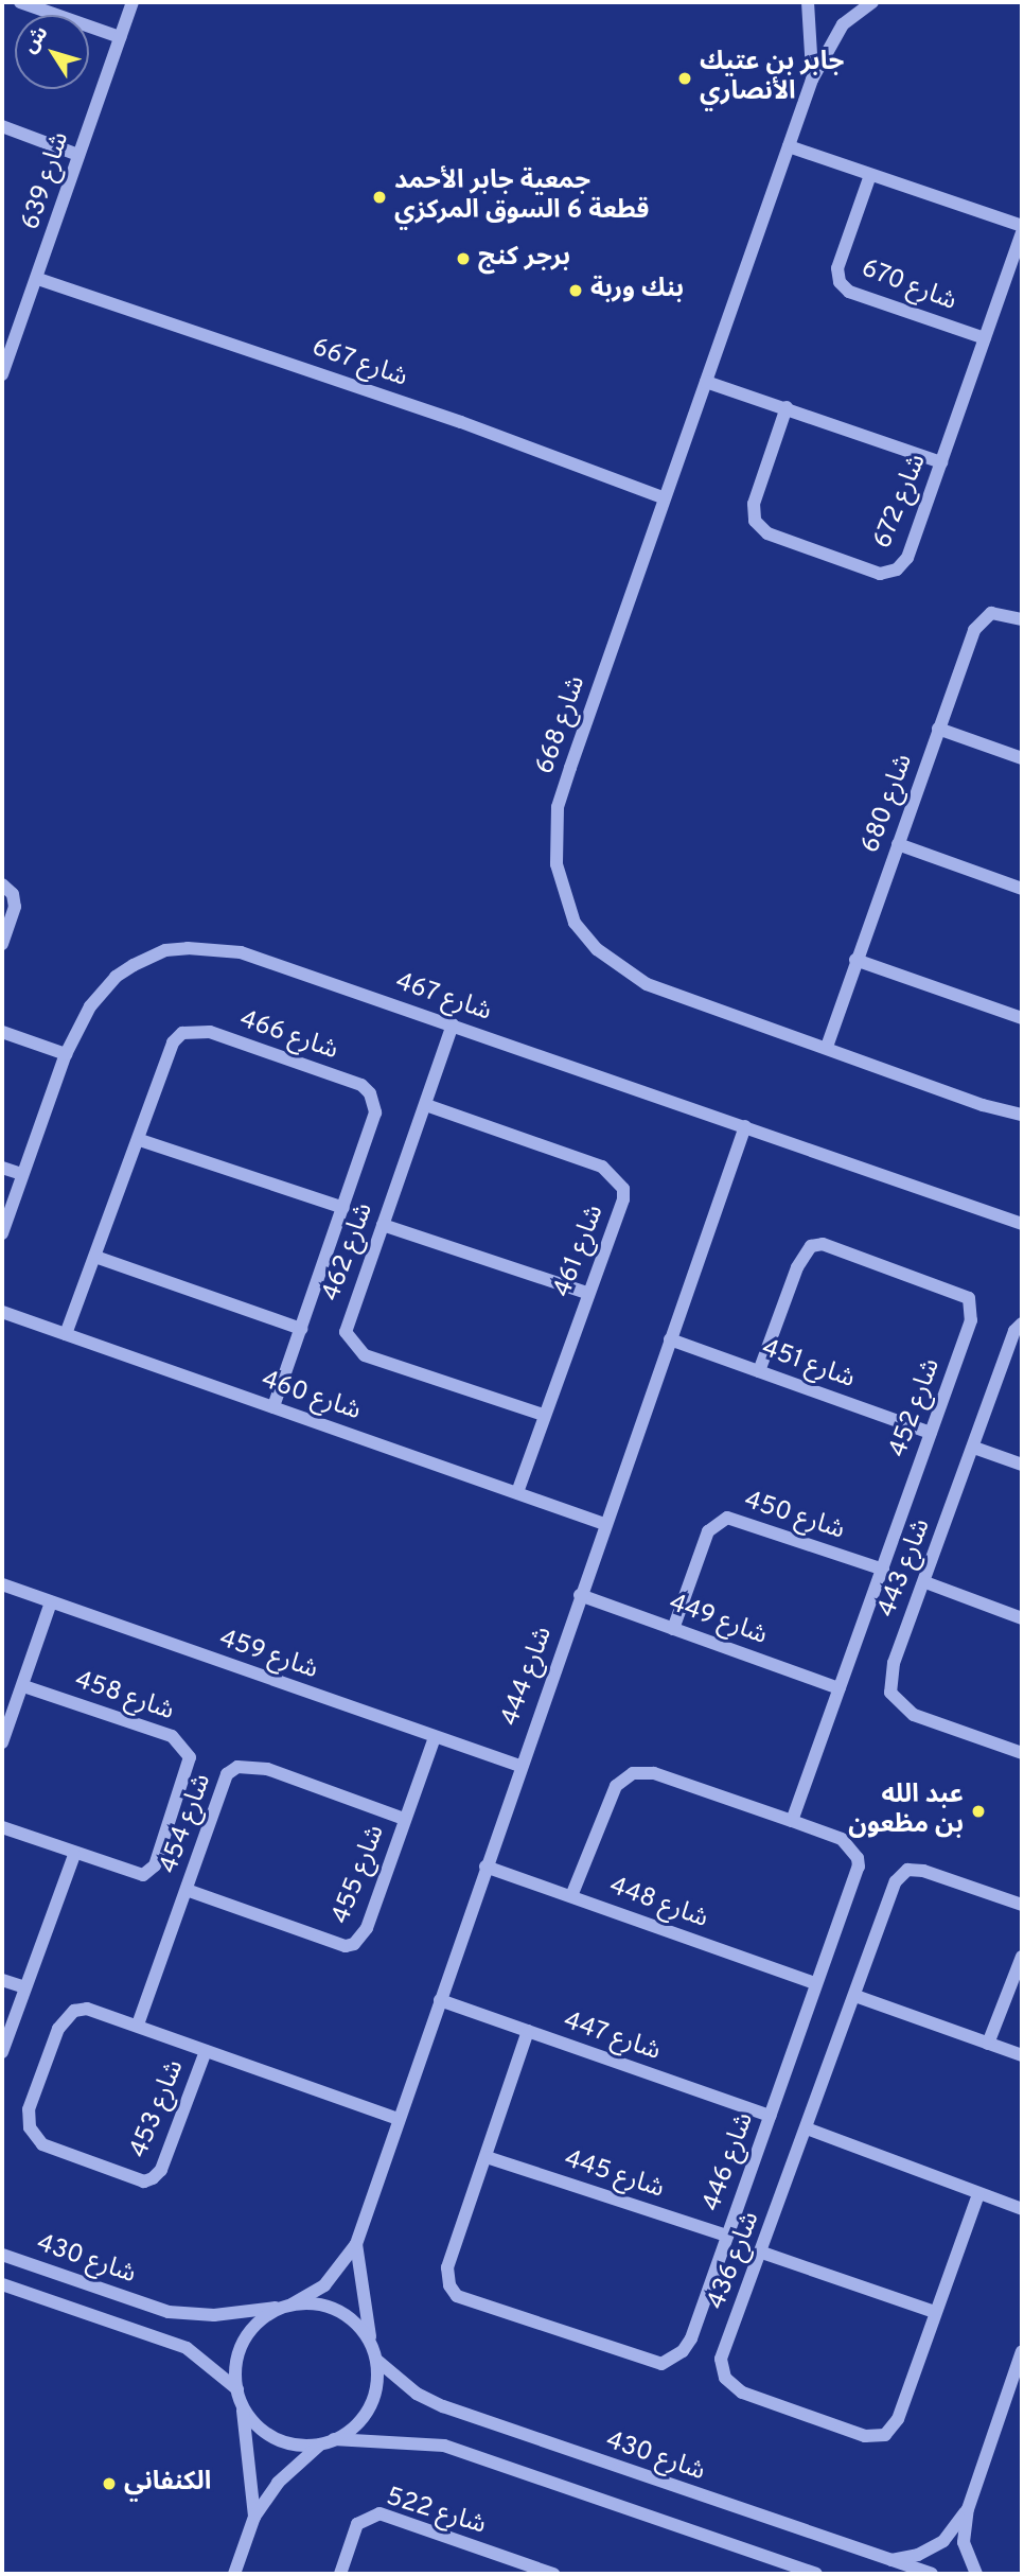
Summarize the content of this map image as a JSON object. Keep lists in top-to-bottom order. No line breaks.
{"streets":{"street":["شارع 639","شارع 670","شارع 667","شارع 672","شارع 668","شارع 680","شارع 467","شارع 466","شارع 461","شارع 462","شارع 451","شارع 460","شارع 452","شارع 450","شارع 443","شارع 449","شارع 459","شارع 444","شارع 458","شارع 454","شارع 455","شارع 448","شارع 447","شارع 453","شارع 446","شارع 445","شارع 430","شارع 436","شارع 522"]},"crossings":[["شارع 639","شارع 667"],["شارع 670","شارع 672"],["شارع 667","شارع 668"],["شارع 668","شارع 680"],["شارع 467","شارع 462"],["شارع 467","شارع 444"],["شارع 466","شارع 460"],["شارع 461","شارع 462"],["شارع 461","شارع 460"],["شارع 451","شارع 452"],["شارع 451","شارع 444"],["شارع 460","شارع 444"],["شارع 452","شارع 450"],["شارع 452","شارع 449"],["شارع 452","شارع 446"],["شارع 450","شارع 449"],["شارع 449","شارع 444"],["شارع 459","شارع 444"],["شارع 459","شارع 455"],["شارع 444","شارع 448"],["شارع 444","شارع 447"],["شارع 444","شارع 453"],["شارع 444","شارع 430"],["شارع 454","شارع 455"],["شارع 454","شارع 453"],["شارع 448","شارع 446"],["شارع 447","شارع 446"],["شارع 446","شارع 445"]],"places":["جابر بن عتيك الأنصاري","جمعية جابر الأحمد قطعة 6 السوق المركزي","برجر كنج","بنك وربة","عبد الله بن مظعون","الكنفاني"],"north":"top left"}
